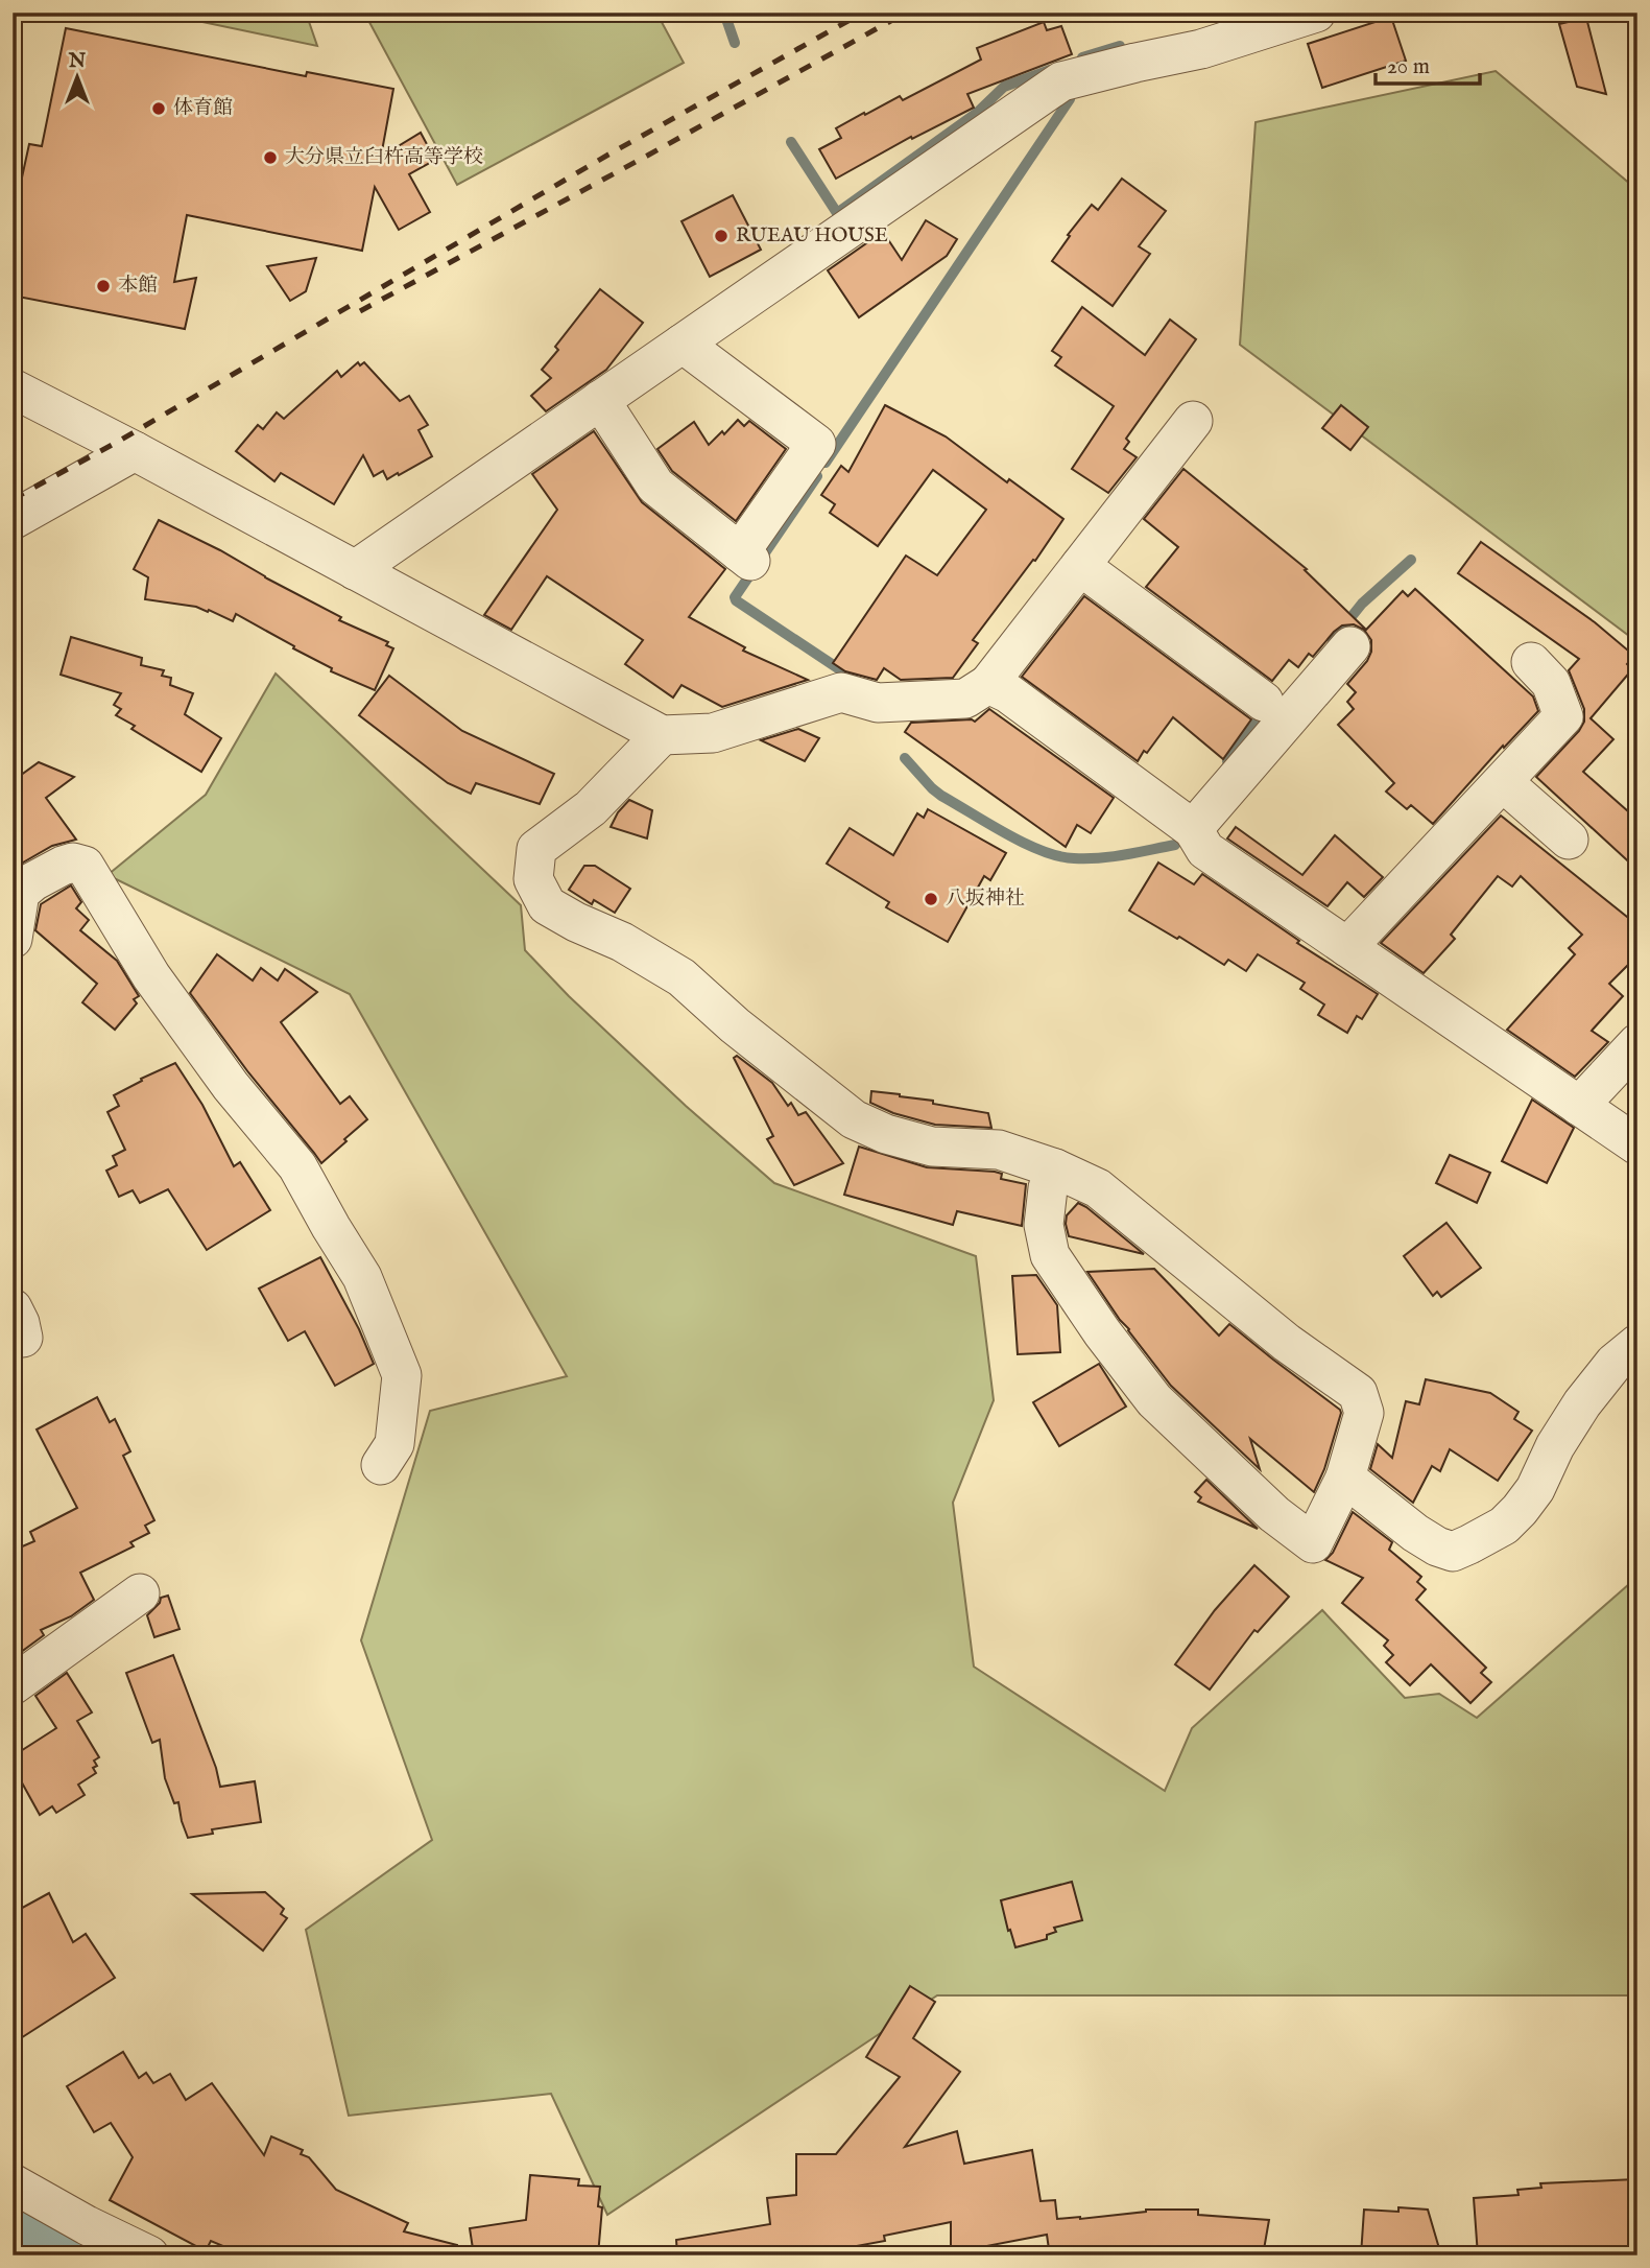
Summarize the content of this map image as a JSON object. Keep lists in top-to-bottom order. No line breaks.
{"places":["体育館","大分県立臼杵高等学校","RUEAU HOUSE","本館","八坂神社"],"scale_bar":"20 m","north":"top"}
